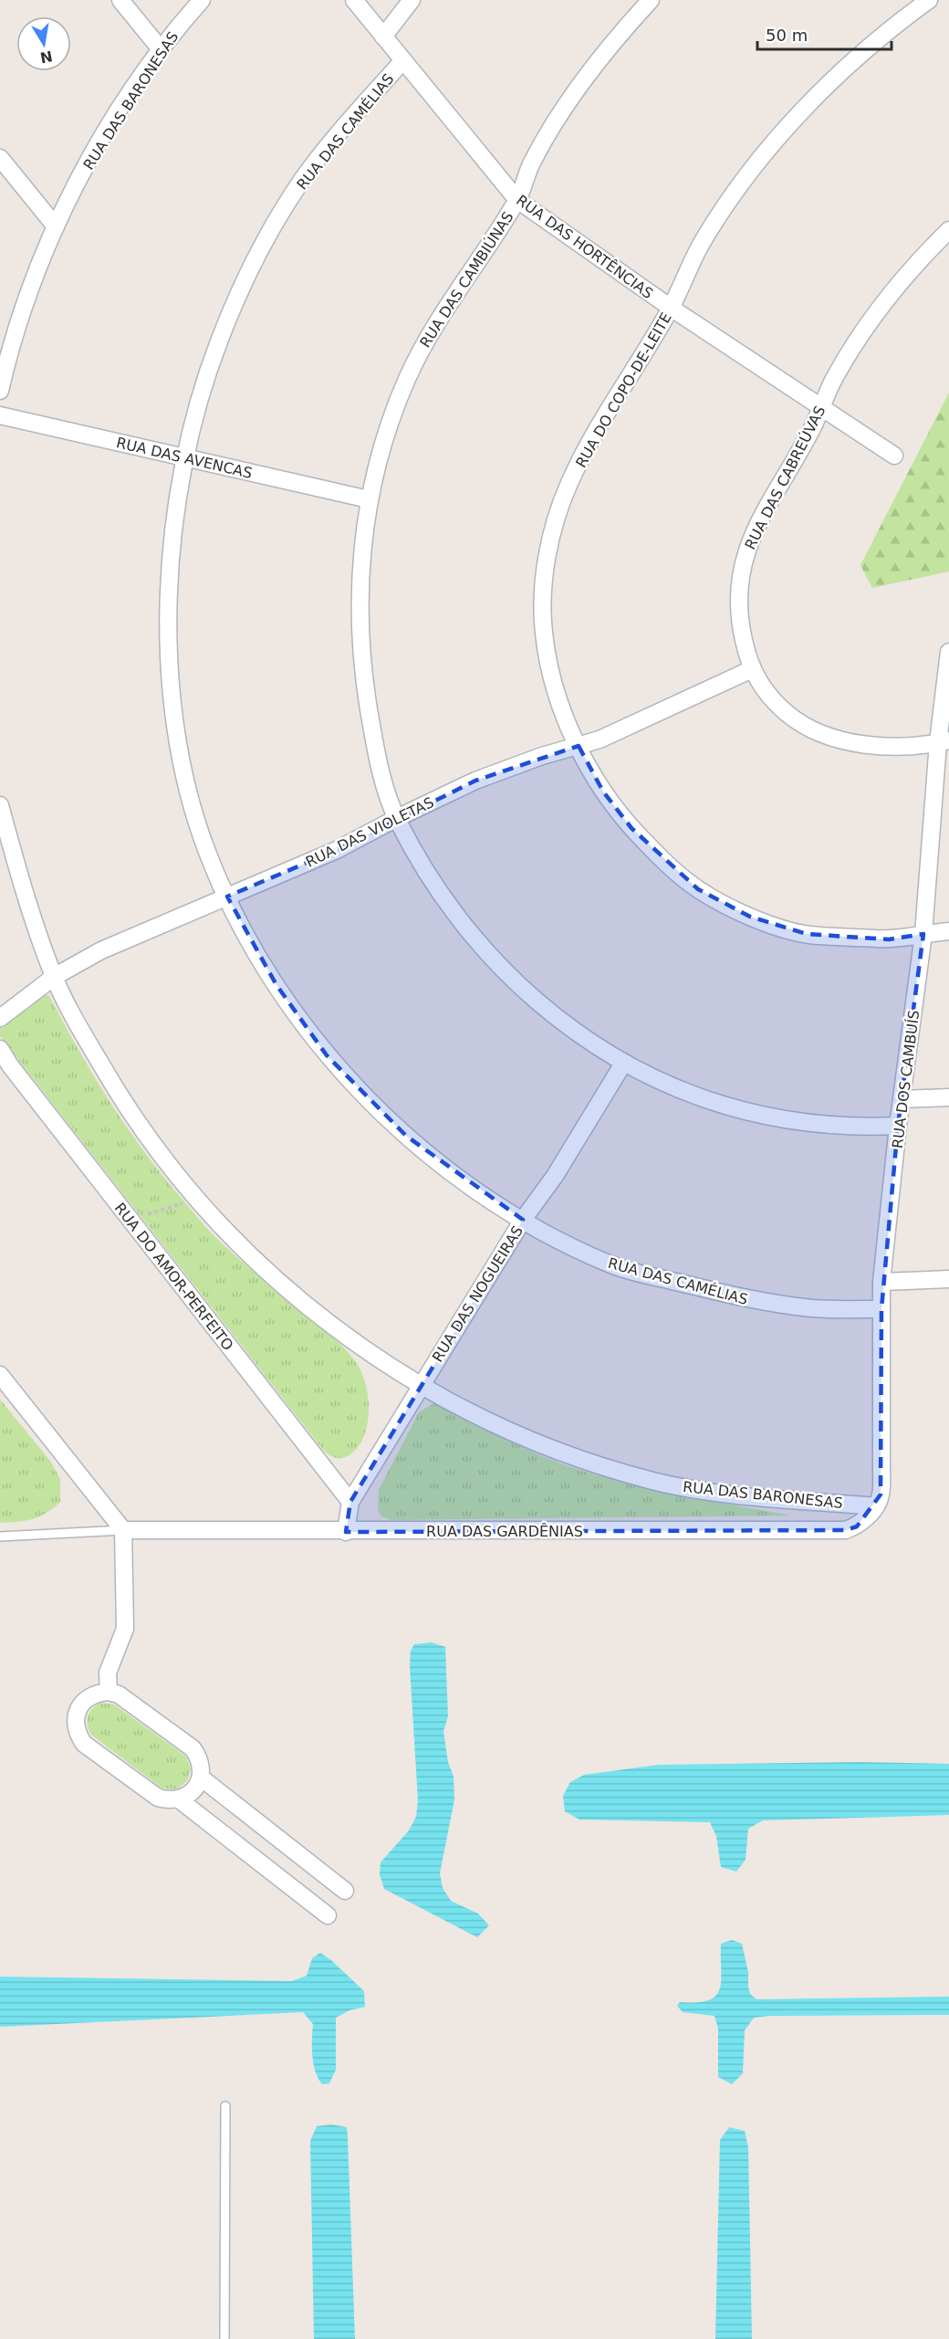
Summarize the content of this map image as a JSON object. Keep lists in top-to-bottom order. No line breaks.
{"streets":{"street":["RUA DAS BARONESAS","RUA DAS CAMÉLIAS","RUA DAS HORTÊNCIAS","RUA DAS CAMBIÚNAS","RUA DO COPO-DE-LEITE","RUA DAS AVENCAS","RUA DAS CABREÚVAS","RUA DAS VIOLETAS","RUA DOS CAMBUÍS","RUA DO AMOR-PERFEITO","RUA DAS NOGUEIRAS","RUA DAS GARDÊNIAS"]},"crossings":[["RUA DAS BARONESAS","RUA DAS VIOLETAS"],["RUA DAS BARONESAS","RUA DOS CAMBUÍS"],["RUA DAS BARONESAS","RUA DAS NOGUEIRAS"],["RUA DAS BARONESAS","RUA DAS GARDÊNIAS"],["RUA DAS CAMÉLIAS","RUA DAS HORTÊNCIAS"],["RUA DAS CAMÉLIAS","RUA DAS AVENCAS"],["RUA DAS CAMÉLIAS","RUA DAS VIOLETAS"],["RUA DAS CAMÉLIAS","RUA DOS CAMBUÍS"],["RUA DAS CAMÉLIAS","RUA DAS NOGUEIRAS"],["RUA DAS HORTÊNCIAS","RUA DAS CAMBIÚNAS"],["RUA DAS HORTÊNCIAS","RUA DO COPO-DE-LEITE"],["RUA DAS HORTÊNCIAS","RUA DAS CABREÚVAS"],["RUA DAS CAMBIÚNAS","RUA DAS AVENCAS"],["RUA DAS CAMBIÚNAS","RUA DAS VIOLETAS"],["RUA DAS CAMBIÚNAS","RUA DOS CAMBUÍS"],["RUA DAS CAMBIÚNAS","RUA DAS NOGUEIRAS"],["RUA DO COPO-DE-LEITE","RUA DAS VIOLETAS"],["RUA DO COPO-DE-LEITE","RUA DOS CAMBUÍS"],["RUA DAS CABREÚVAS","RUA DAS VIOLETAS"],["RUA DAS CABREÚVAS","RUA DOS CAMBUÍS"],["RUA DOS CAMBUÍS","RUA DAS GARDÊNIAS"],["RUA DO AMOR-PERFEITO","RUA DAS NOGUEIRAS"],["RUA DAS NOGUEIRAS","RUA DAS GARDÊNIAS"]],"scale_bar":"50 m","north":"bottom"}
